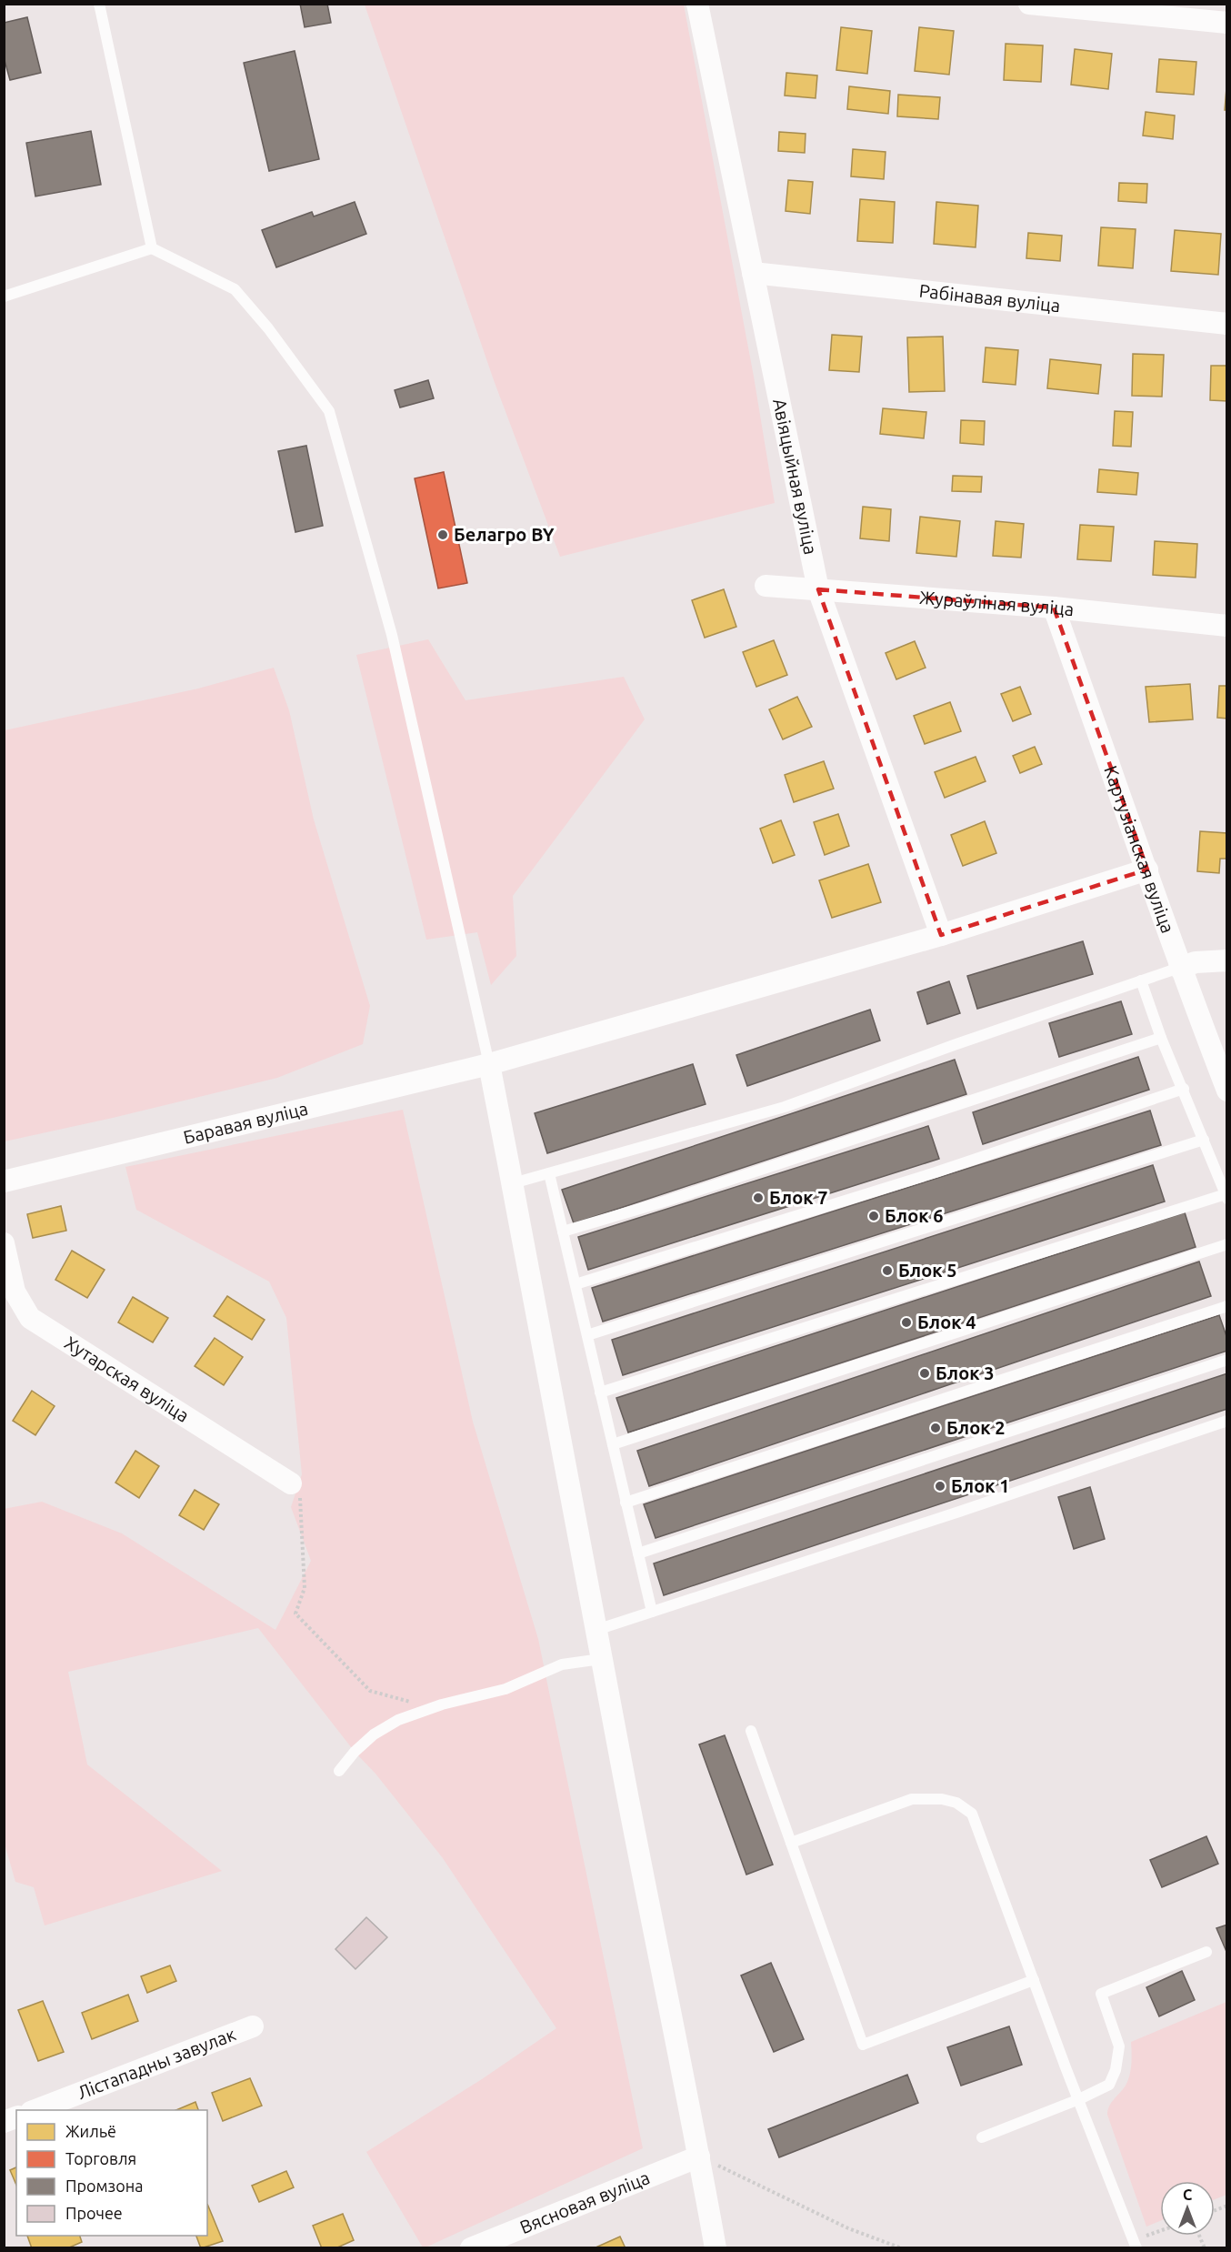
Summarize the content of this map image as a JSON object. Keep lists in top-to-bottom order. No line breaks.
{"streets":{"street":["Рабінавая вуліца","Авіяцыйная вуліца","Жураўліная вуліца","Картузіанская вуліца","Баравая вуліца","Хутарская вуліца","Лістападны завулак","Вясновая вуліца"]},"crossings":[["Рабінавая вуліца","Авіяцыйная вуліца"],["Авіяцыйная вуліца","Жураўліная вуліца"],["Авіяцыйная вуліца","Баравая вуліца"],["Жураўліная вуліца","Картузіанская вуліца"],["Картузіанская вуліца","Баравая вуліца"]],"places":["Белагро BY","Блок 7","Блок 6","Блок 5","Блок 4","Блок 3","Блок 2","Блок 1"],"legend":["Жильё","Торговля","Промзона","Прочее"],"north":"top"}
